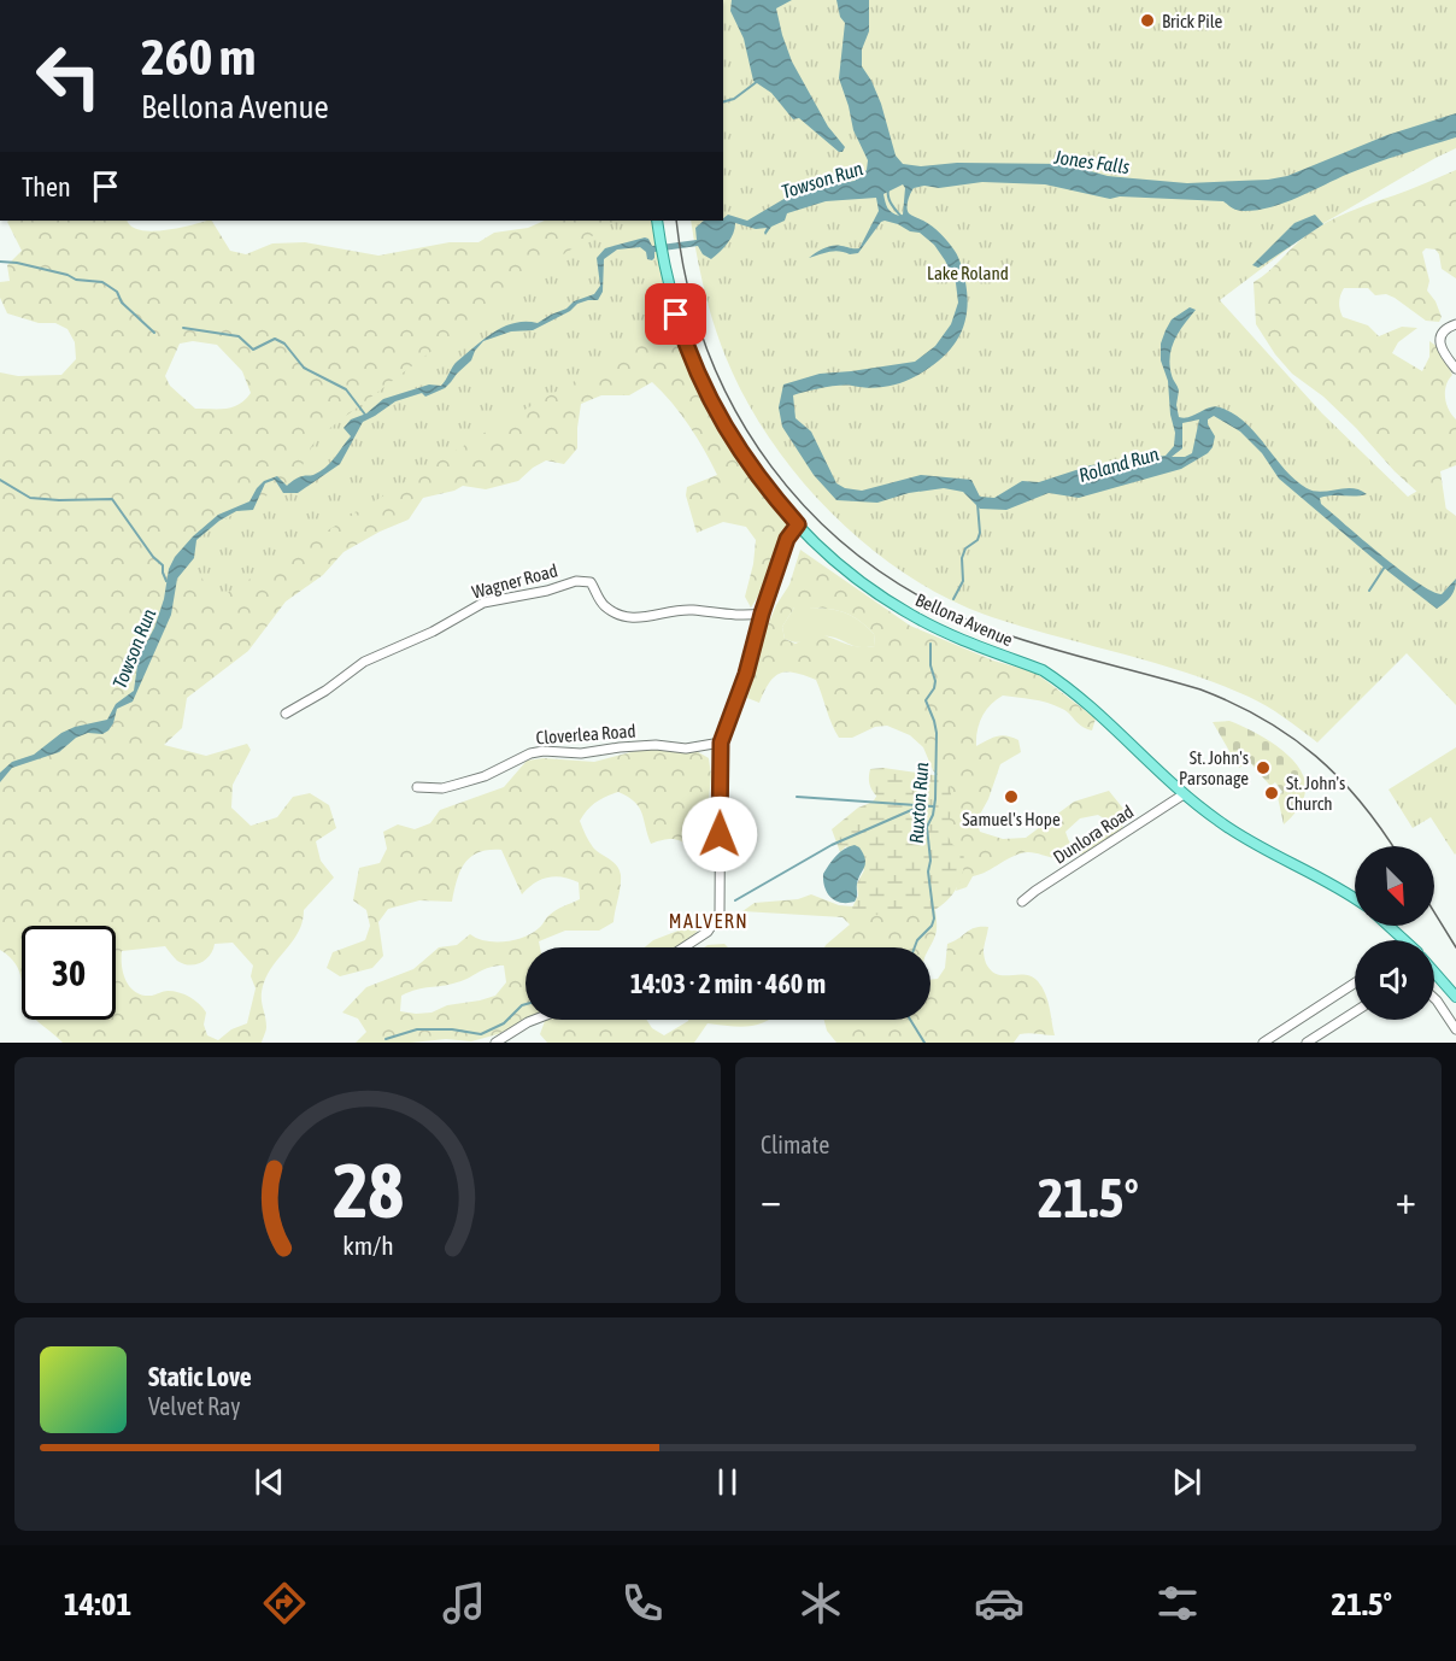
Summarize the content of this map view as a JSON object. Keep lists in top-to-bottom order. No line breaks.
{"streets":{"main road":["Bellona Avenue"],"street":["Wagner Road","Cloverlea Road","Dunlora Road"]},"crossings":[["Bellona Avenue","Dunlora Road"]],"districts":["MALVERN"],"water":["Jones Falls","Towson Run","Roland Run","Ruxton Run"],"parks":["Lake Roland"],"places":["Brick Pile","St. John's Parsonage","St. John's Church","Samuel's Hope"],"north":"bottom right","page":{"turn":["260 m","Bellona Avenue"],"then":"Then","limit":"30","trip":"14:03 · 2 min · 460 m","tile":"Climate","heat":["−","21.5°","+"],"song":["Static Love","Velvet Ray"],"tabs":["14:01","21.5°"],"gauge":["28","km/h"]}}
